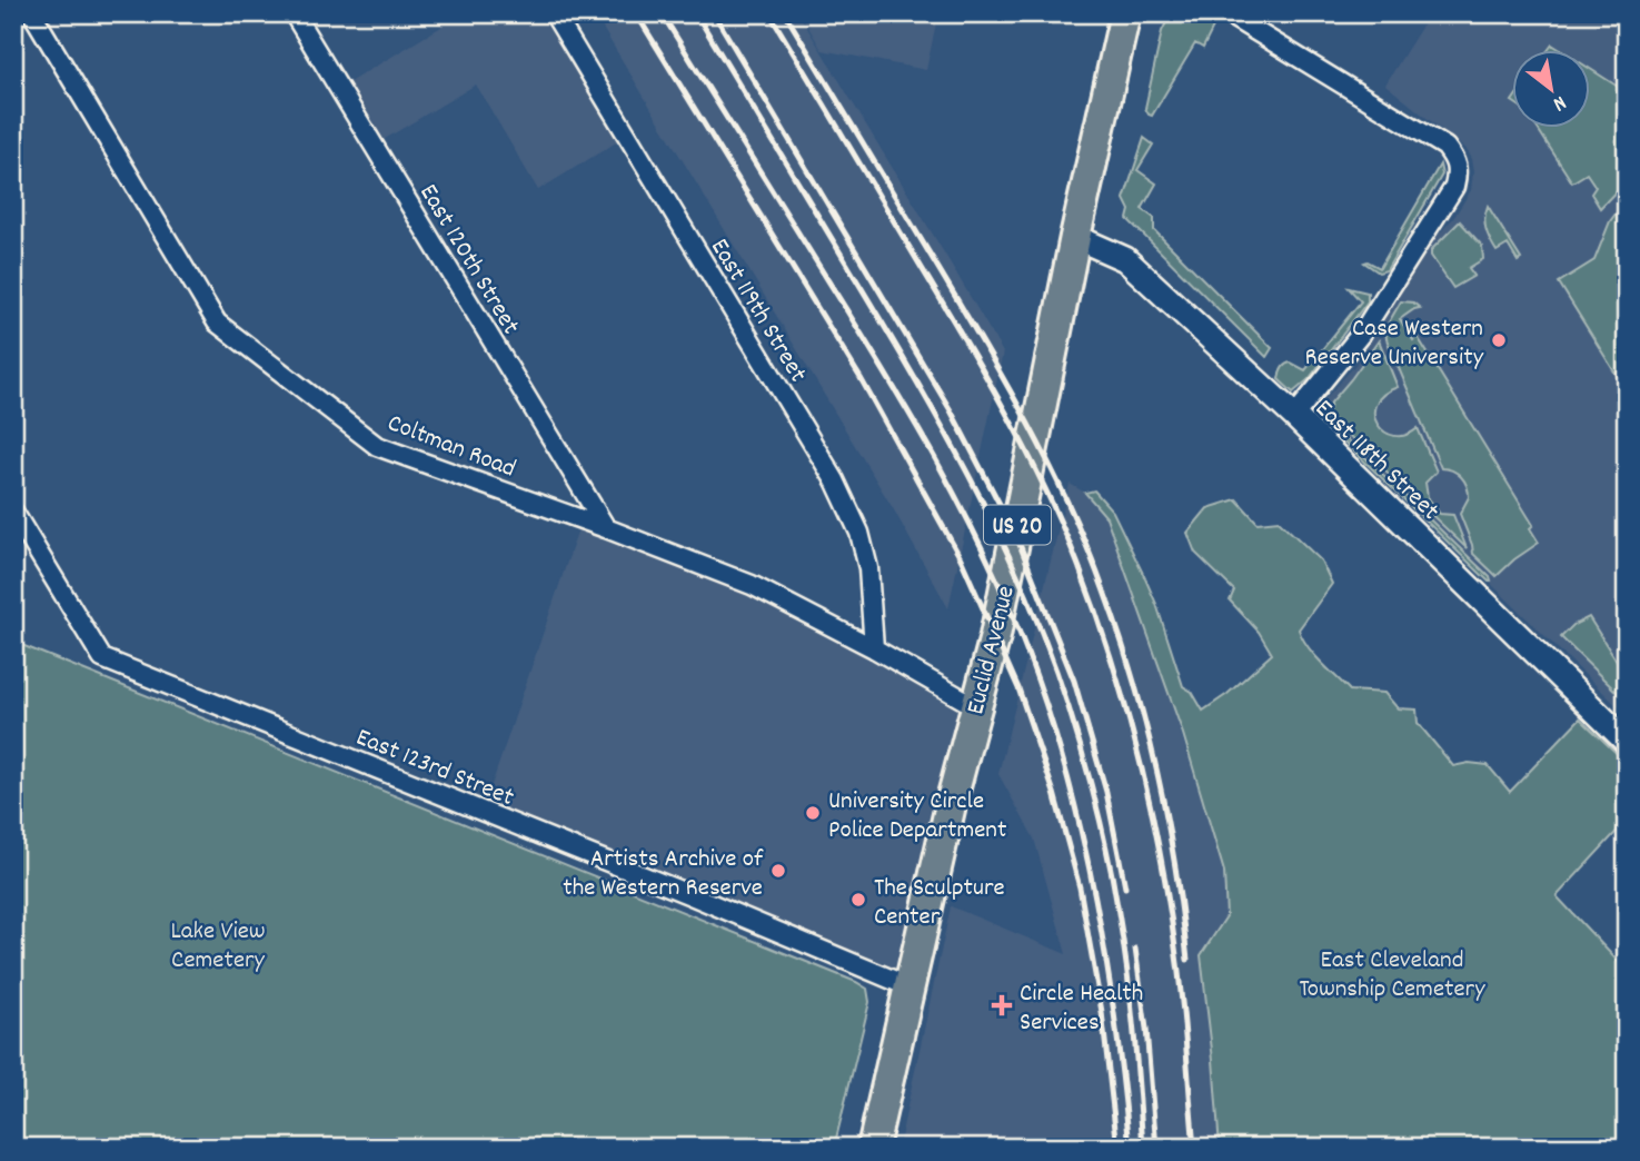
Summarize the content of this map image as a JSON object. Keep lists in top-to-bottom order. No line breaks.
{"streets":{"main road":["US 20","Euclid Avenue"],"street":["East 120th Street","East 119th Street","Coltman Road","East 118th Street","East 123rd Street"]},"crossings":[["East 120th Street","Coltman Road"],["East 119th Street","Coltman Road"],["Coltman Road","Euclid Avenue"],["East 118th Street","Euclid Avenue"],["Euclid Avenue","East 123rd Street"]],"parks":["Lake View Cemetery","East Cleveland Township Cemetery"],"places":{"other":["Case Western Reserve University","University Circle Police Department","Artists Archive of the Western Reserve","The Sculpture Center"],"health":["Circle Health Services"]},"north":"bottom right"}
